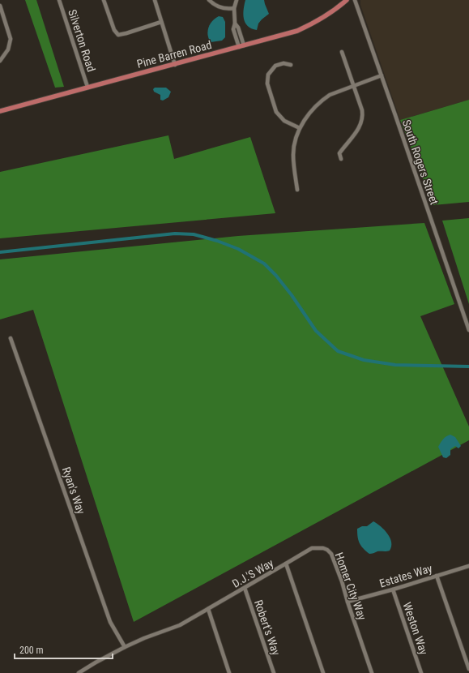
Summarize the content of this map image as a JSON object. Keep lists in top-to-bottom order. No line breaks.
{"streets":{"main road":["Pine Barren Road"],"street":["Silverton Road","South Rogers Street","Ryan's Way","D.J.'S Way","Estates Way","Homer City Way","Robert's Way","Weston Way"]},"crossings":[["Silverton Road","Pine Barren Road"],["Ryan's Way","D.J.'S Way"],["D.J.'S Way","Homer City Way"],["D.J.'S Way","Robert's Way"],["Estates Way","Homer City Way"],["Estates Way","Weston Way"]],"scale_bar":"200 m"}
